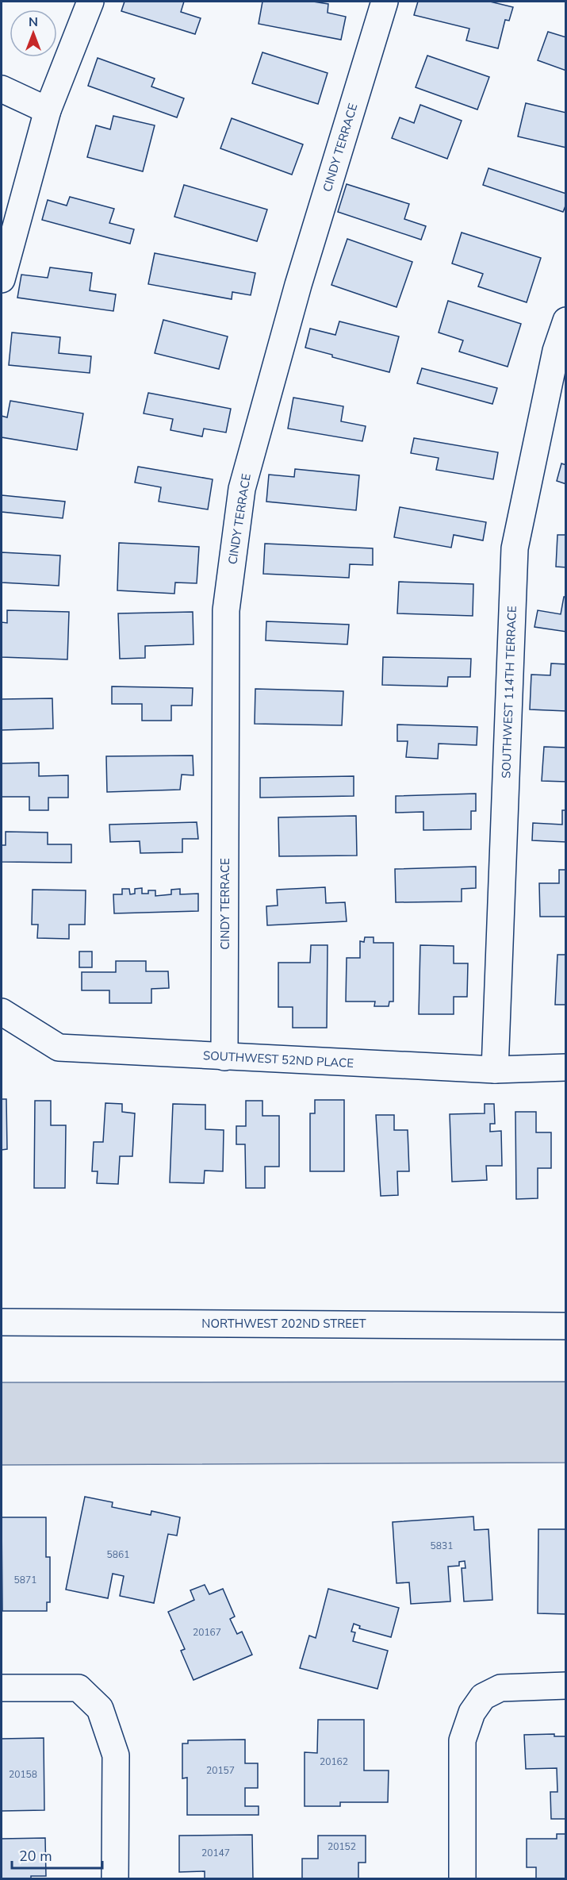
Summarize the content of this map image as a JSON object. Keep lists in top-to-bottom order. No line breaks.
{"streets":{"street":["CINDY TERRACE","SOUTHWEST 114TH TERRACE","SOUTHWEST 52ND PLACE","NORTHWEST 202ND STREET"]},"crossings":[["CINDY TERRACE","SOUTHWEST 52ND PLACE"],["SOUTHWEST 114TH TERRACE","SOUTHWEST 52ND PLACE"]],"house_numbers":["5831","5861","5871","20167","20162","20157","20158","20152","20147"],"scale_bar":"20 m","north":"top"}
